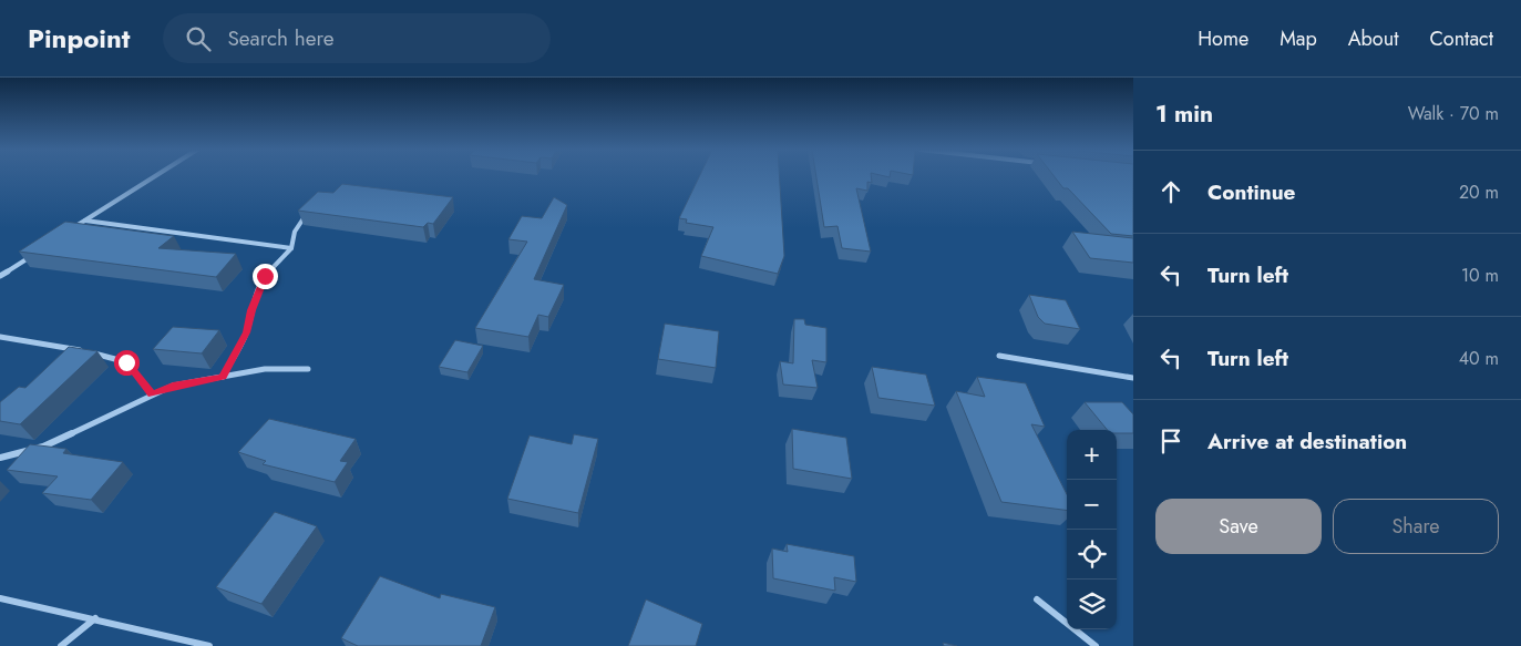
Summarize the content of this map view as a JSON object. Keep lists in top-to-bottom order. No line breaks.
{"page":{"header":"Pinpoint","search":"Search here","nav":["Home","Map","About","Contact"],"heading":["1 min","Walk · 70 m"],"list":[["Continue","20 m"],["Turn left","10 m"],["Turn left","40 m"],"Arrive at destination"],"map_buttons":["+","−"],"buttons":["Save","Share"]}}
